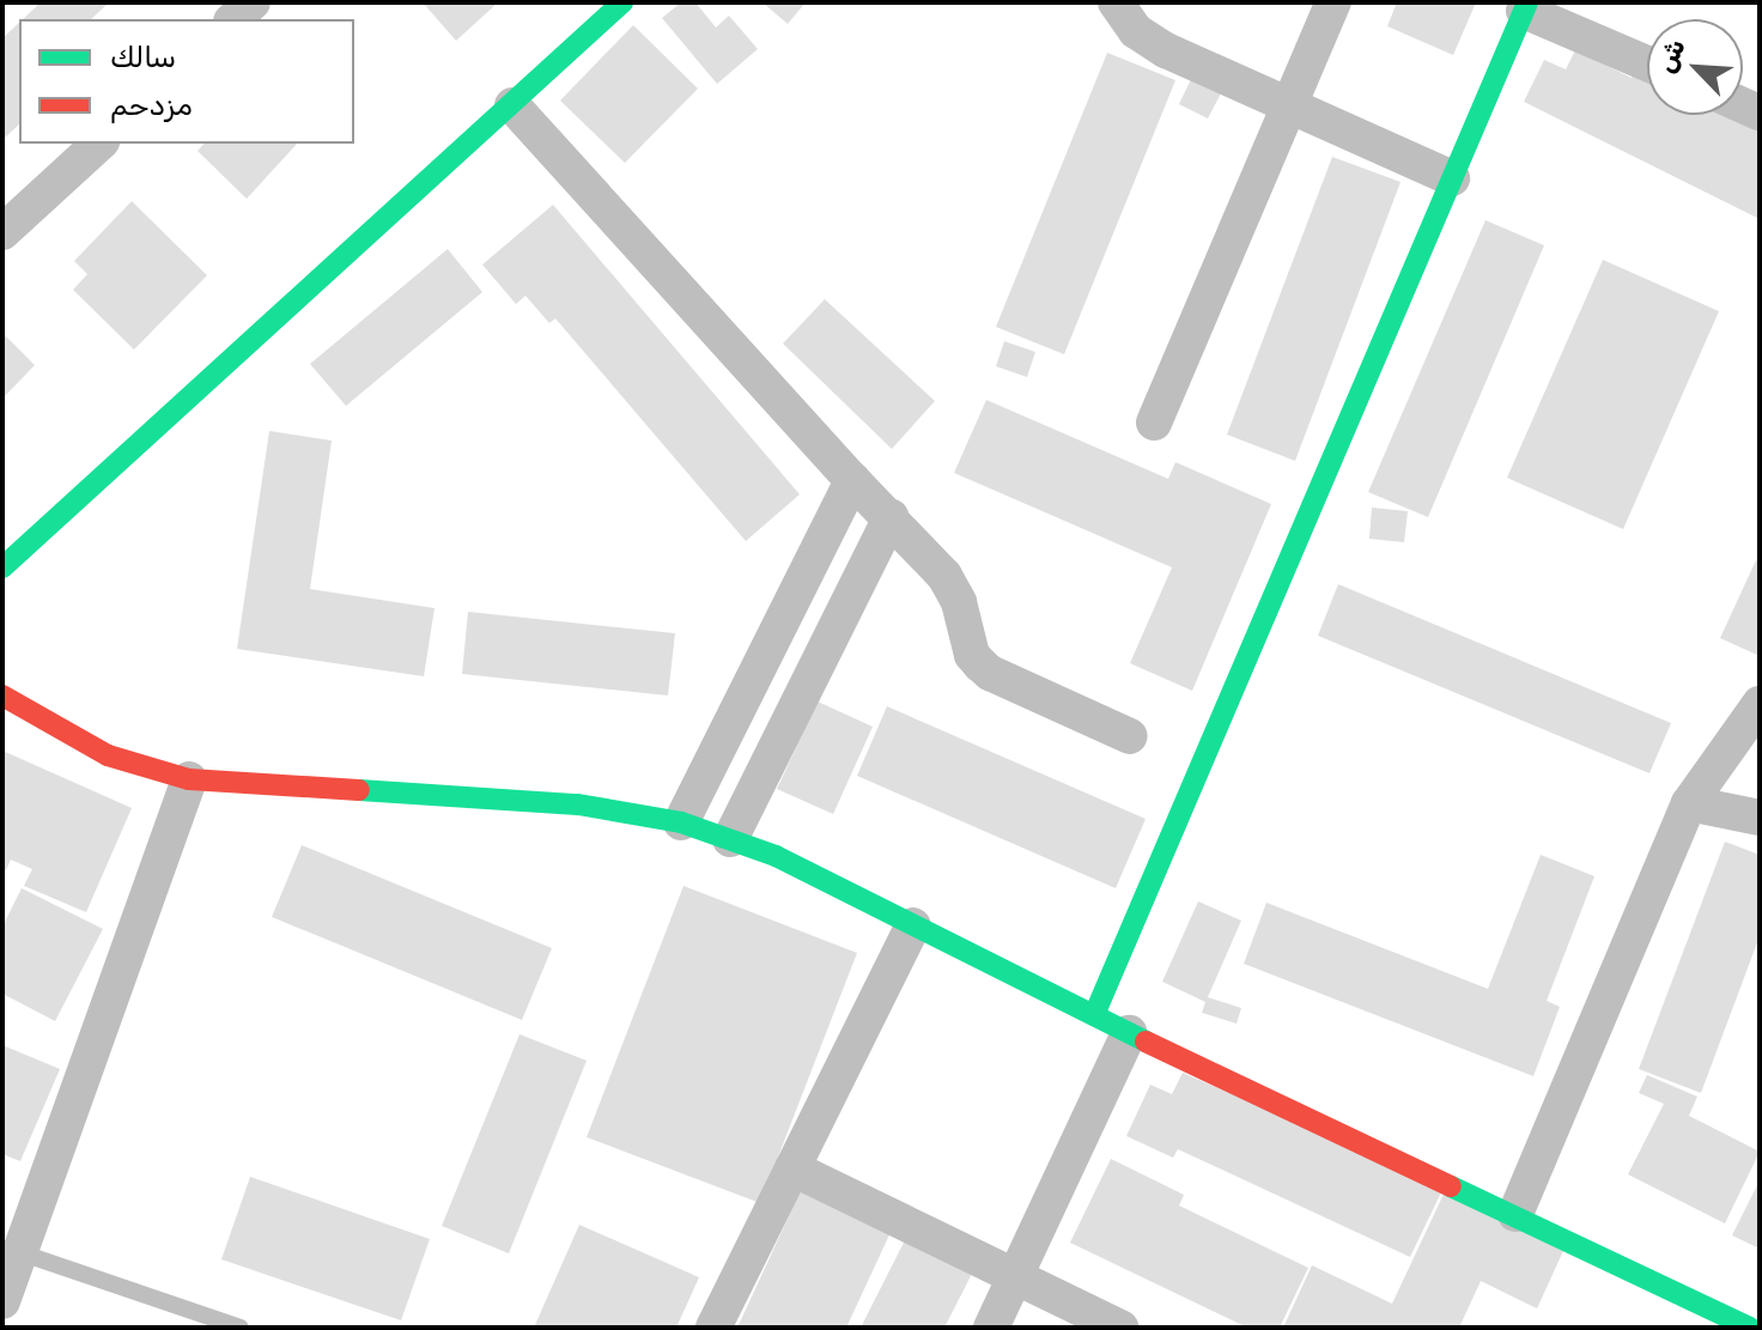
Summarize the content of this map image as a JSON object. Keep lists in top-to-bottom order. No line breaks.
{"legend":["سالك","مزدحم"],"north":"top left"}
